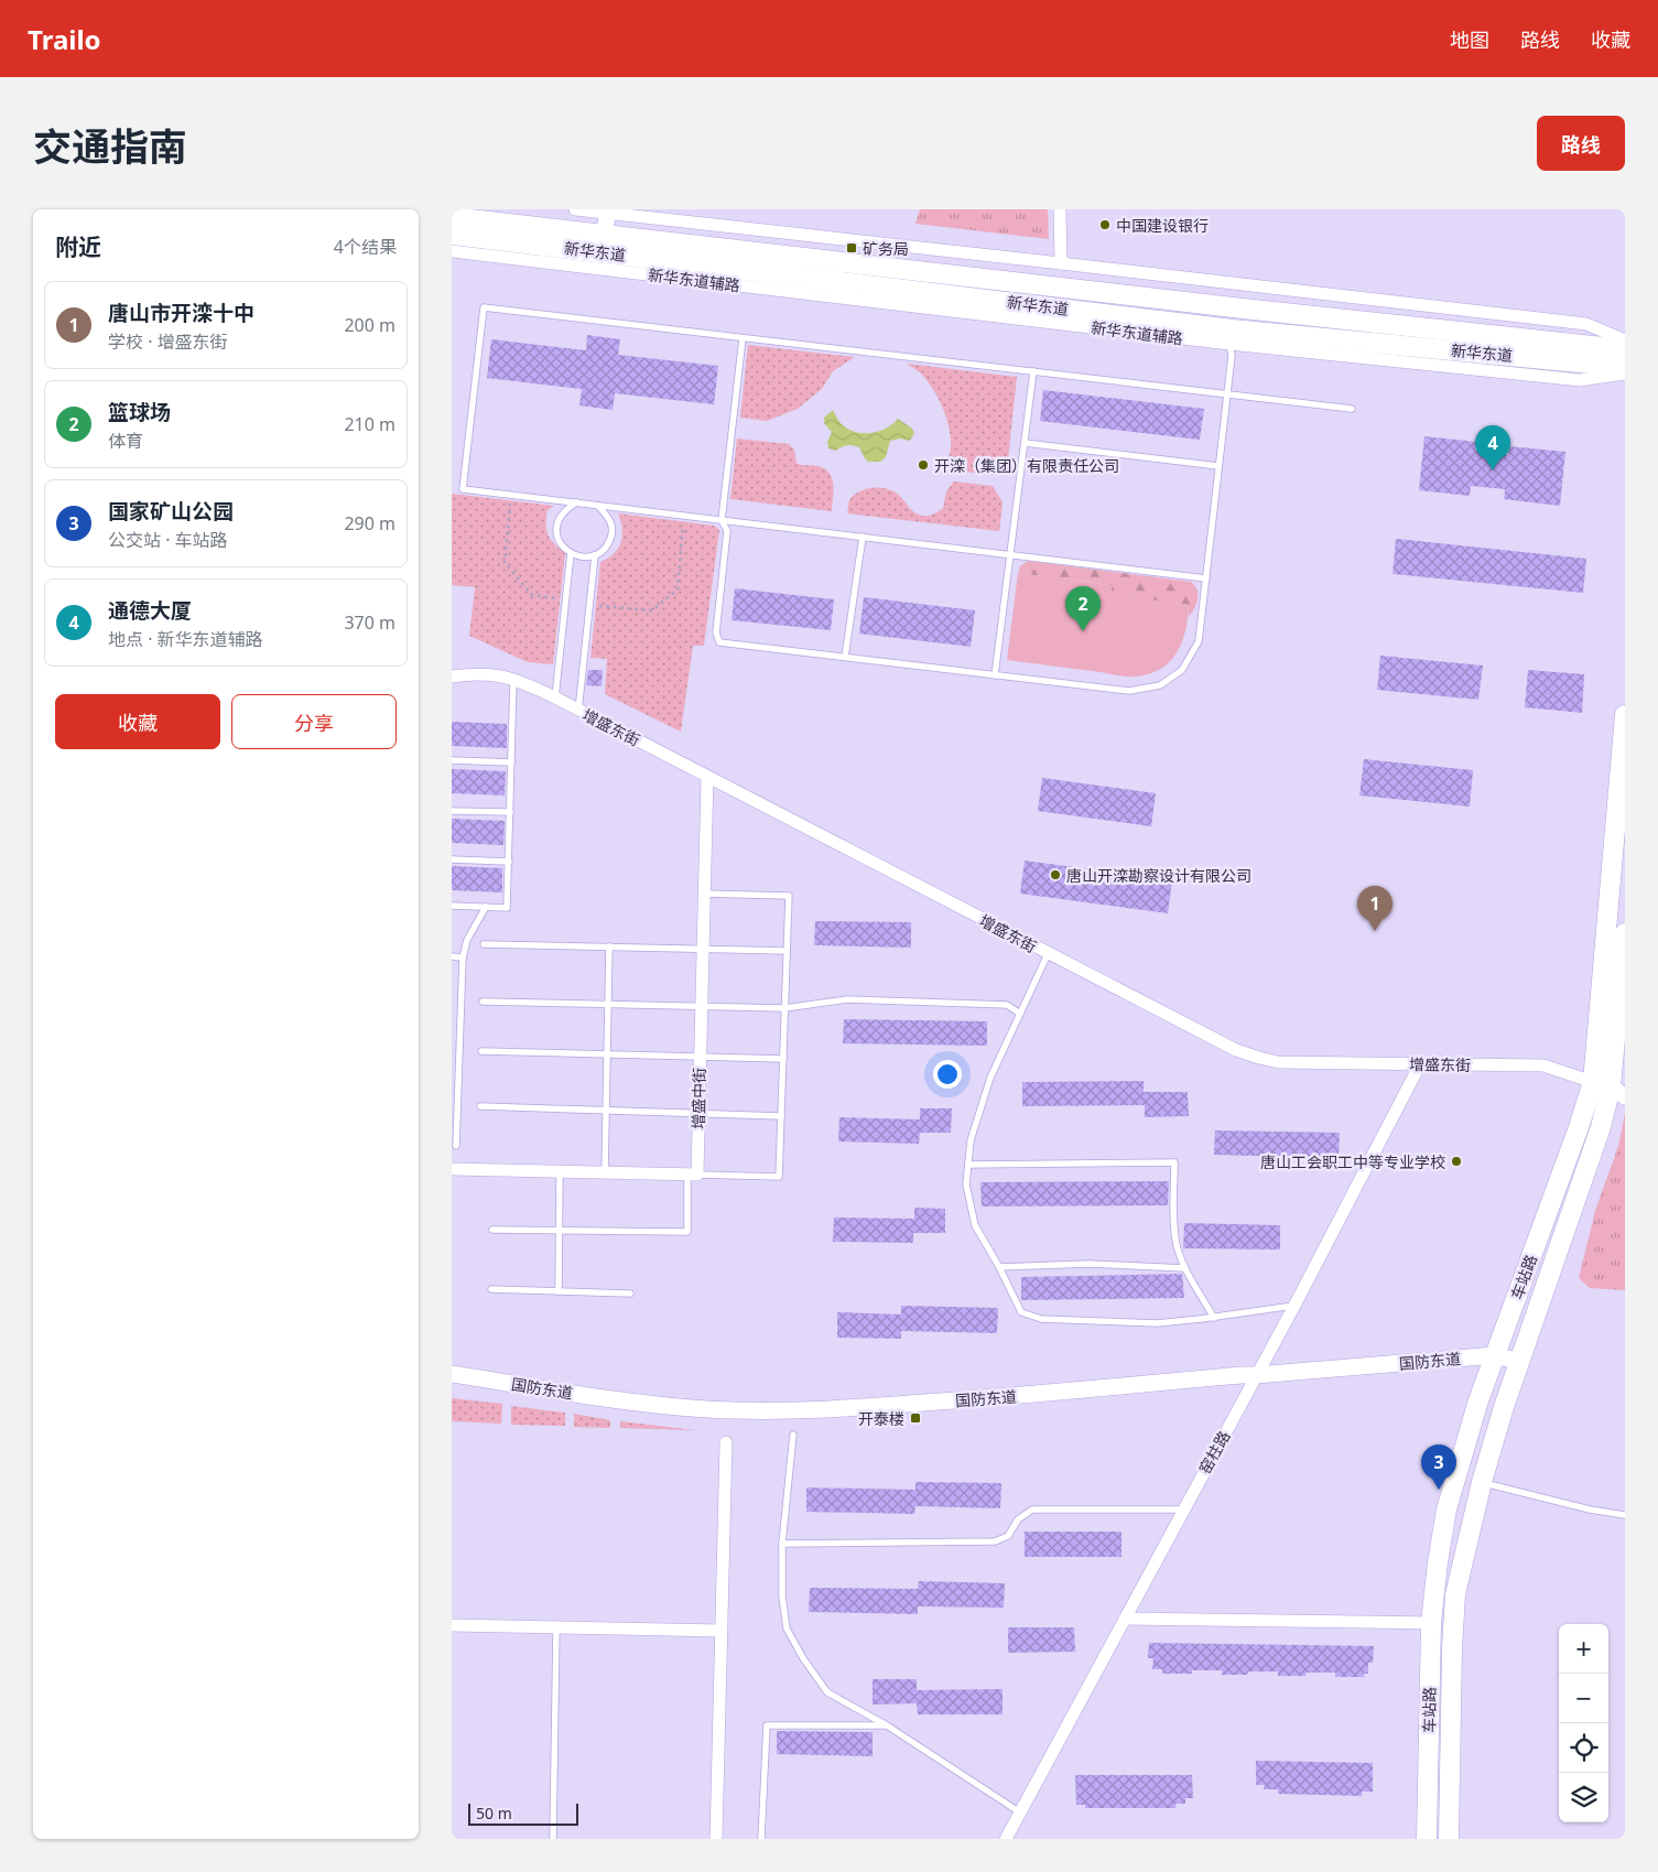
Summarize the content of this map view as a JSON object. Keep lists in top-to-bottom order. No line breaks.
{"streets":{"main road":["新华东道","车站路"],"street":["新华东道辅路","增盛东街","增盛中街","国防东道","窑柱路"]},"crossings":[["新华东道","新华东道辅路"],["增盛东街","增盛中街"],["增盛东街","车站路"],["增盛东街","窑柱路"],["车站路","国防东道"],["国防东道","窑柱路"]],"places":{"other":["中国建设银行","开滦（集团）有限责任公司","唐山开滦勘察设计有限公司","唐山工会职工中等专业学校"],"transit":["矿务局","开泰楼"]},"scale_bar":"50 m","page":{"header":"Trailo","nav":["地图","路线","收藏"],"title":"交通指南","buttons":["路线",["收藏","分享"]],"heading":["附近","4个结果"],"list":[{"mark":"1","name":"唐山市开滦十中","note":"学校 · 增盛东街","value":"200 m"},{"mark":"2","name":"篮球场","note":"体育","value":"210 m"},{"mark":"3","name":"国家矿山公园","note":"公交站 · 车站路","value":"290 m"},{"mark":"4","name":"通德大厦","note":"地点 · 新华东道辅路","value":"370 m"}],"pins":["4","2","1","3"],"map_buttons":["+","−"],"scale":"50 m"}}
